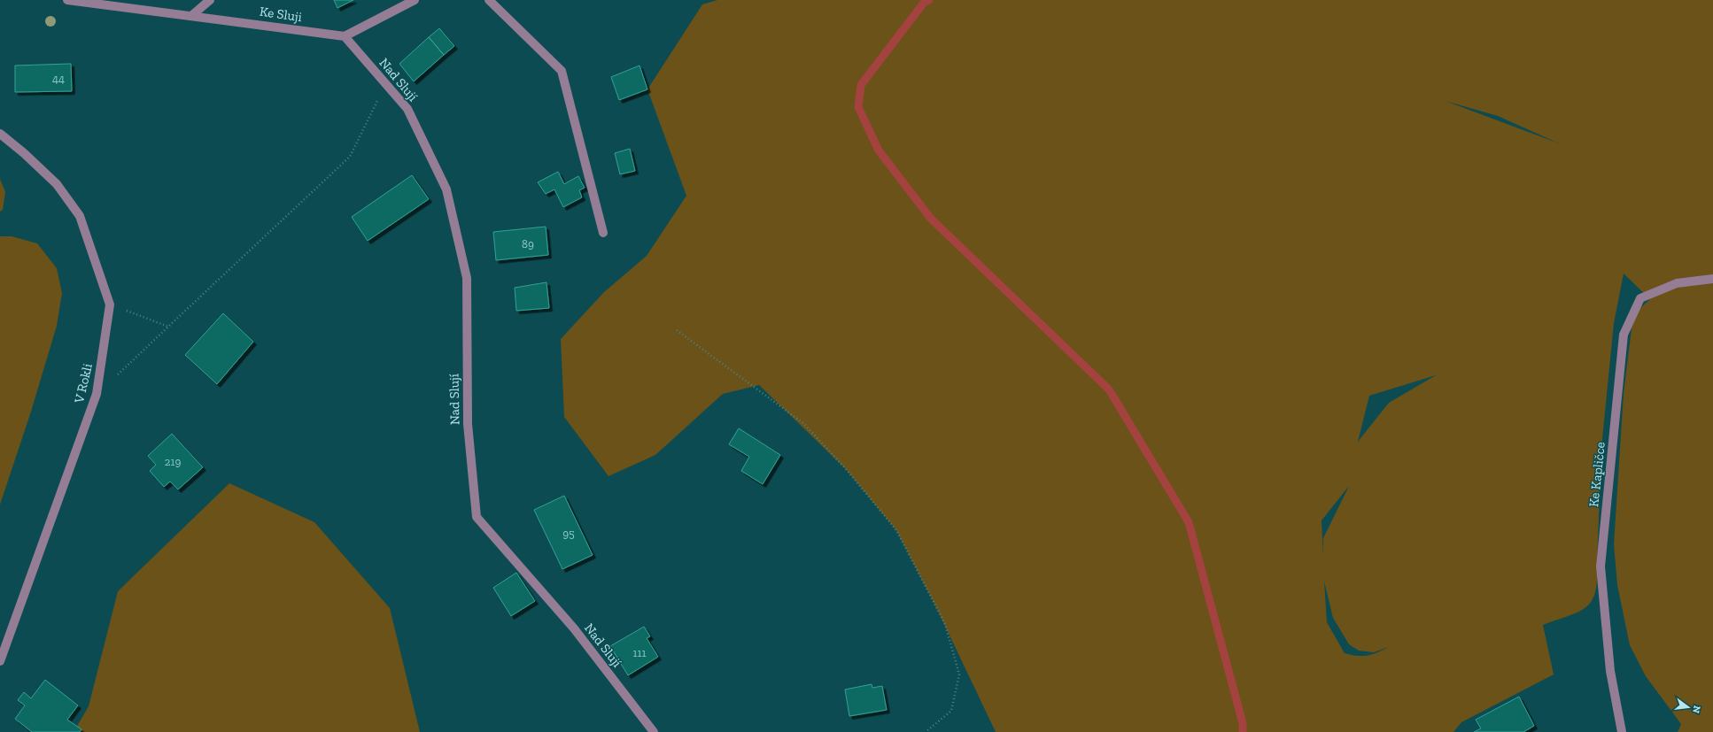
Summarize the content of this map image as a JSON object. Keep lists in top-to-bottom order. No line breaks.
{"streets":{"street":["Ke Sluji","Nad Slují","V Rokli","Ke Kapličce"]},"crossings":[["Ke Sluji","Nad Slují"]],"house_numbers":["44","89","219","95","111"],"north":"right"}
